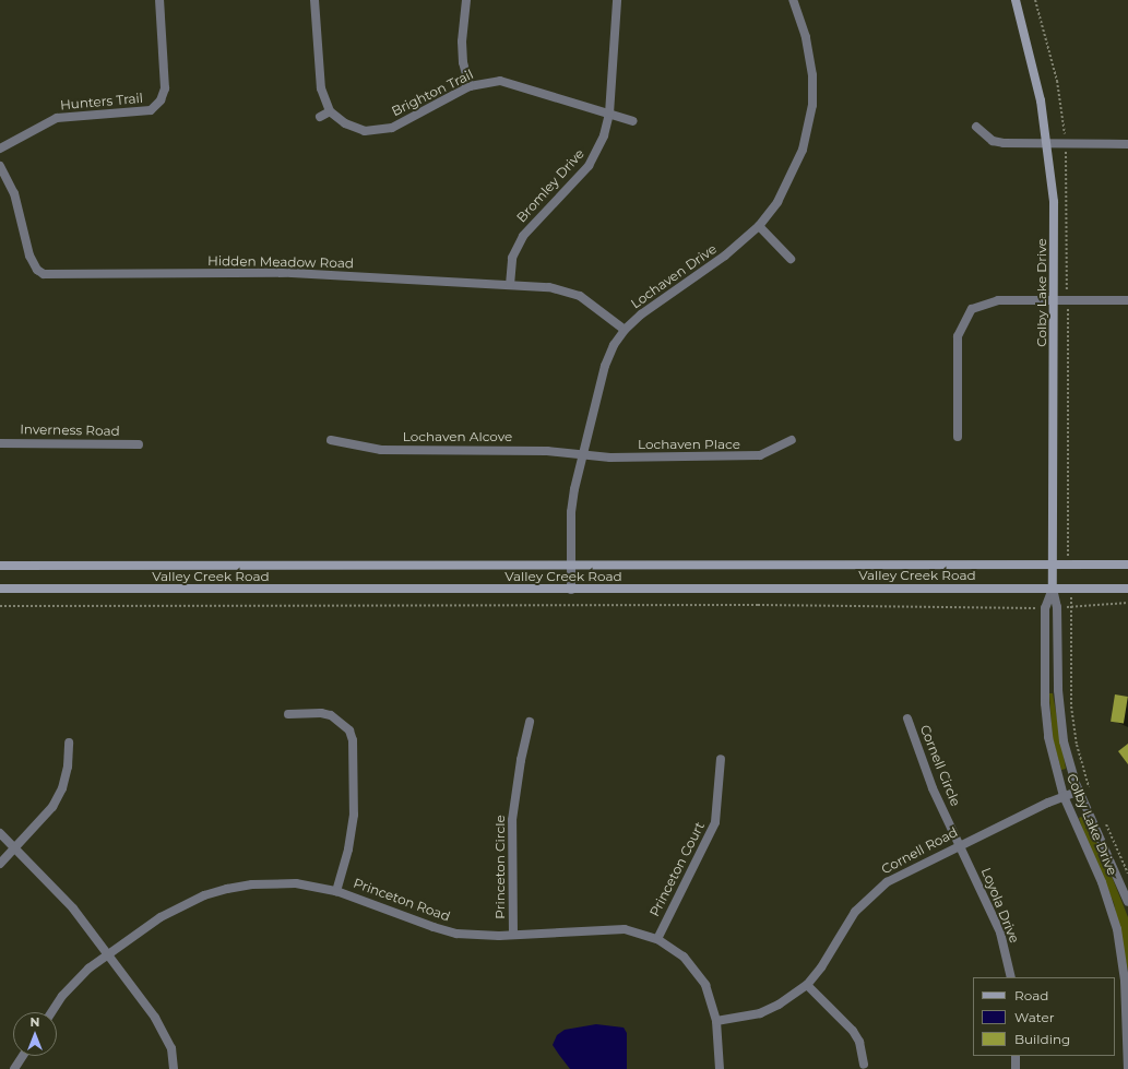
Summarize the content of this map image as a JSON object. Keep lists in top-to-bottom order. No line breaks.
{"streets":{"main road":["Colby Lake Drive","Valley Creek Road"],"street":["Brighton Trail","Hunters Trail","Bromley Drive","Hidden Meadow Road","Lochaven Drive","Inverness Road","Lochaven Alcove","Lochaven Place","Cornell Circle","Cornell Road","Princeton Circle","Princeton Court","Princeton Road","Loyola Drive"]},"crossings":[["Brighton Trail","Bromley Drive"],["Bromley Drive","Hidden Meadow Road"],["Hidden Meadow Road","Lochaven Drive"],["Lochaven Drive","Lochaven Alcove"],["Lochaven Drive","Lochaven Place"],["Lochaven Drive","Valley Creek Road"],["Colby Lake Drive","Valley Creek Road"],["Colby Lake Drive","Cornell Road"],["Lochaven Alcove","Lochaven Place"],["Cornell Circle","Cornell Road"],["Cornell Circle","Loyola Drive"],["Cornell Road","Princeton Road"],["Cornell Road","Loyola Drive"],["Princeton Circle","Princeton Road"],["Princeton Court","Princeton Road"]],"legend":["Road","Water","Building"],"north":"top"}
